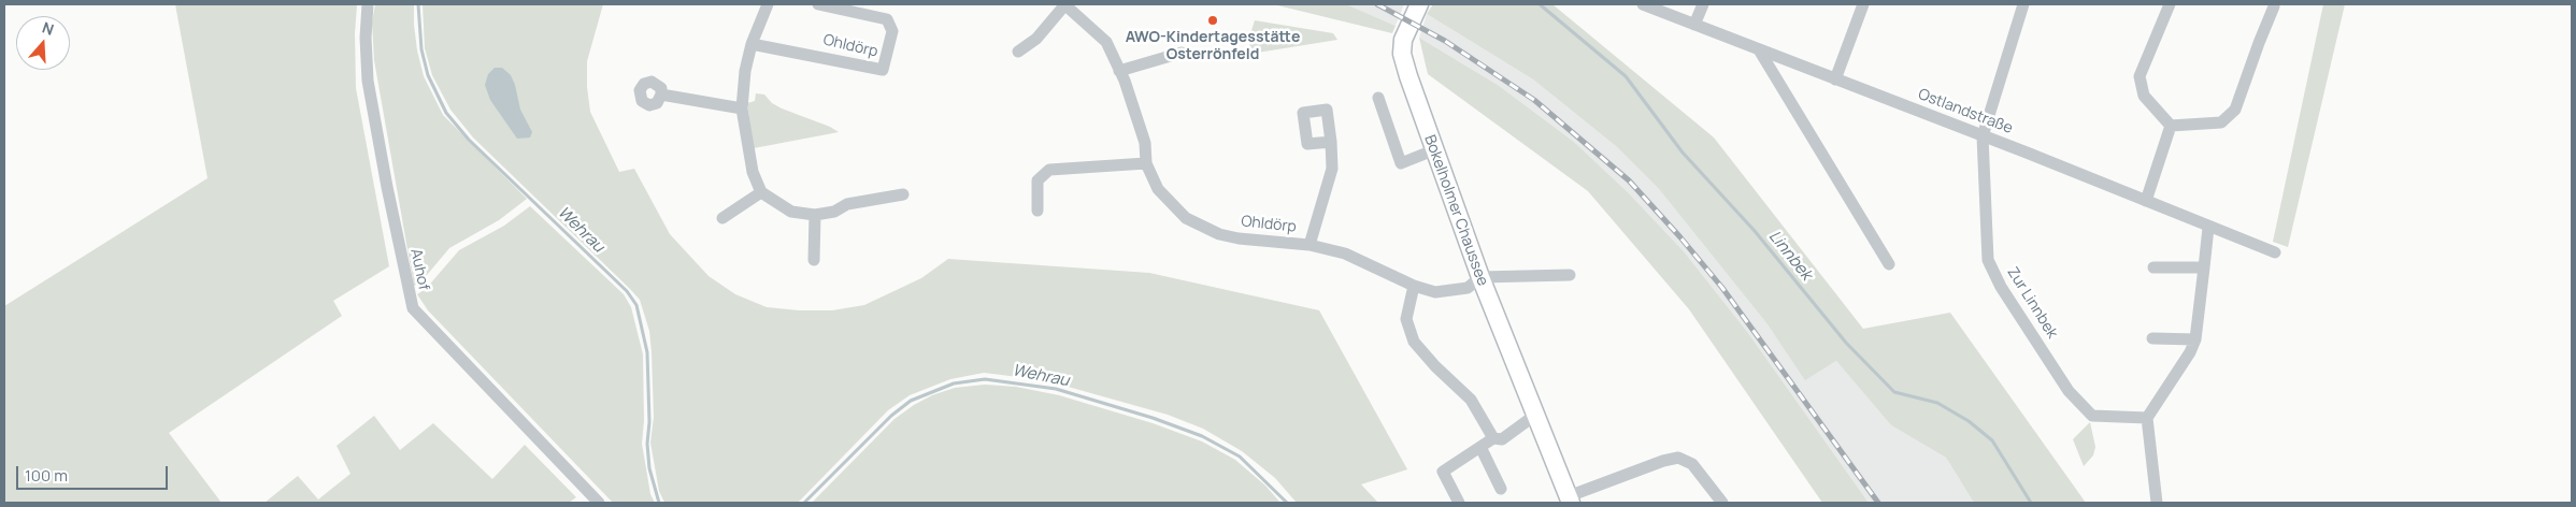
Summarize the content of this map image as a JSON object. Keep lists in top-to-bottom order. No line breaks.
{"streets":{"main road":["Bokelholmer Chaussee"],"street":["Ohldörp","Ostlandstraße","Auhof","Zur Linnbek"]},"crossings":[["Ohldörp","Bokelholmer Chaussee"],["Ostlandstraße","Zur Linnbek"]],"water":["Wehrau","Linnbek"],"places":["AWO-Kindertagesstätte Osterrönfeld"],"scale_bar":"100 m","north":"top"}
